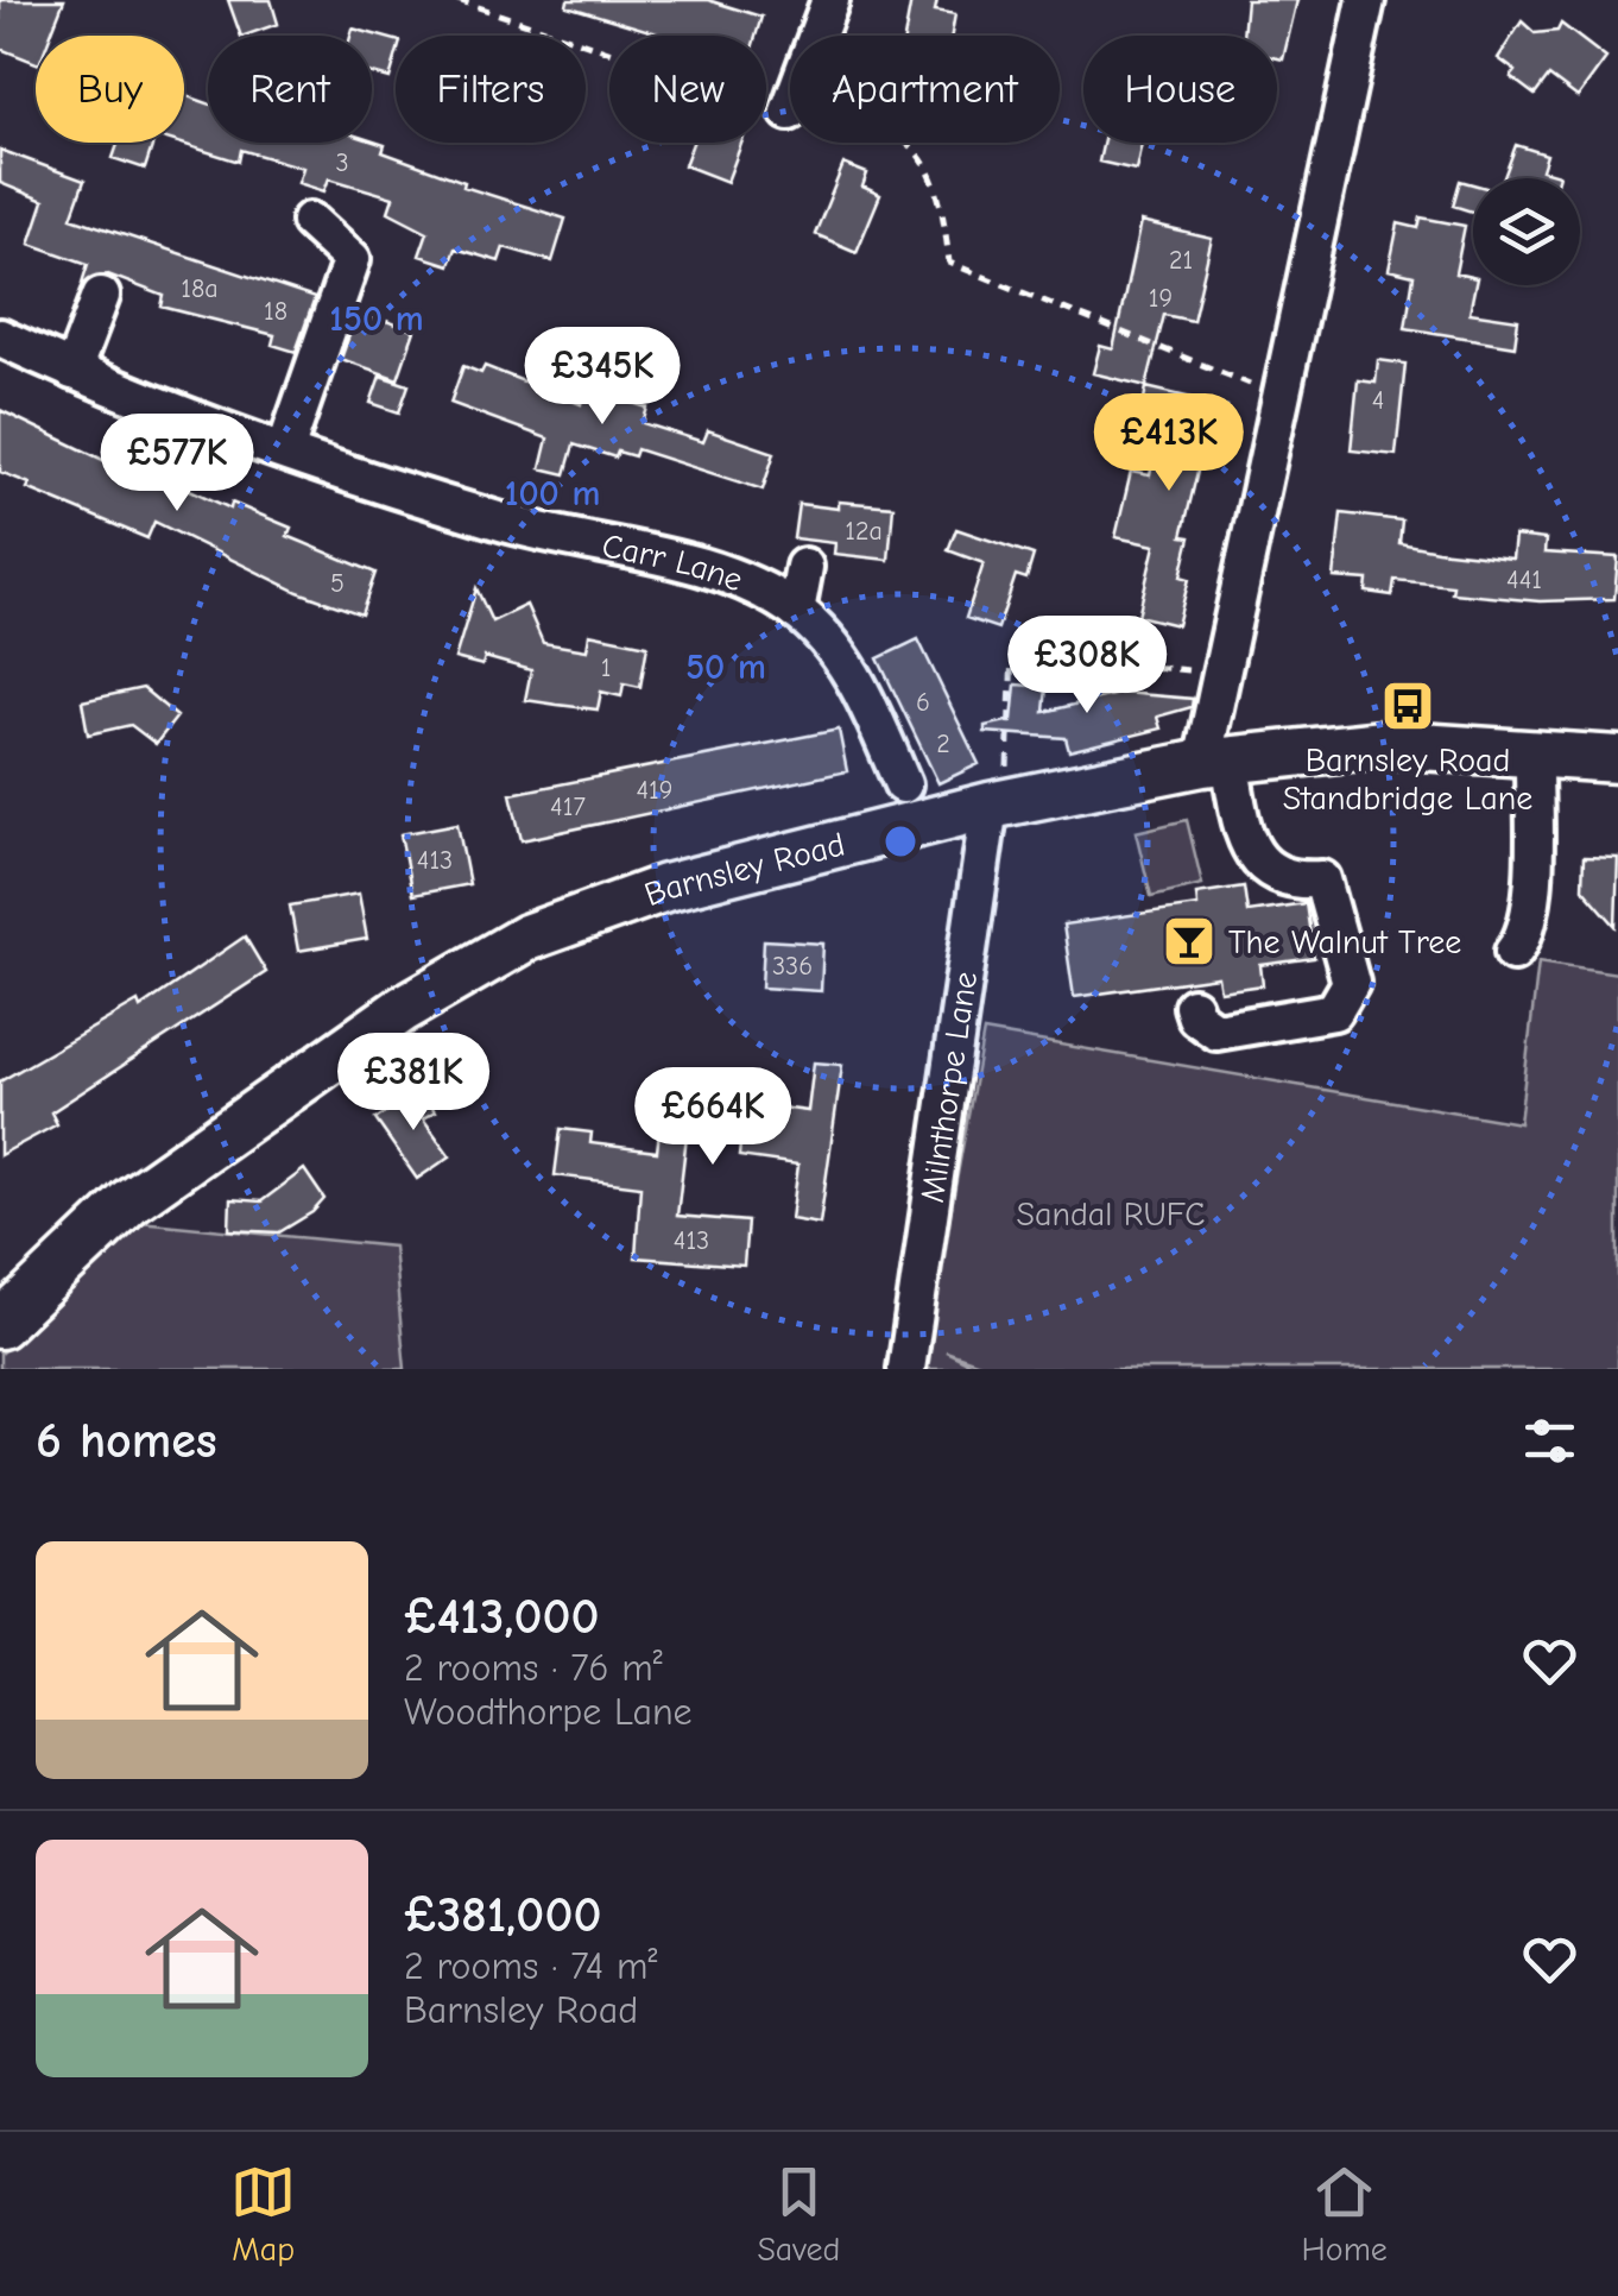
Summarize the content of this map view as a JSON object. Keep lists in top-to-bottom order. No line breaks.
{"streets":{"main road":["Barnsley Road"],"street":["Carr Lane","Milnthorpe Lane"]},"crossings":[["Barnsley Road","Milnthorpe Lane"]],"parks":["Sandal RUFC"],"places":{"bus stop":["Barnsley Road Standbridge Lane"],"bar":["The Walnut Tree"]},"house_numbers":["3","21","18a","19","18","4","12a","441","5","1","6","2","419","417","413","336","413"],"page":{"chip":["Buy","Rent","Filters","New","Apartment","House"],"price":["£345K","£413K","£577K","£308K","£381K","£664K"],"heading":"6 homes","list":[{"name":"£413,000","note":"2 rooms · 76 m² · Woodthorpe Lane"},{"name":"£381,000","note":"2 rooms · 74 m² · Barnsley Road"}],"tabs":["Map","Saved","Home"]},"rings":["150 m","100 m","50 m"]}
